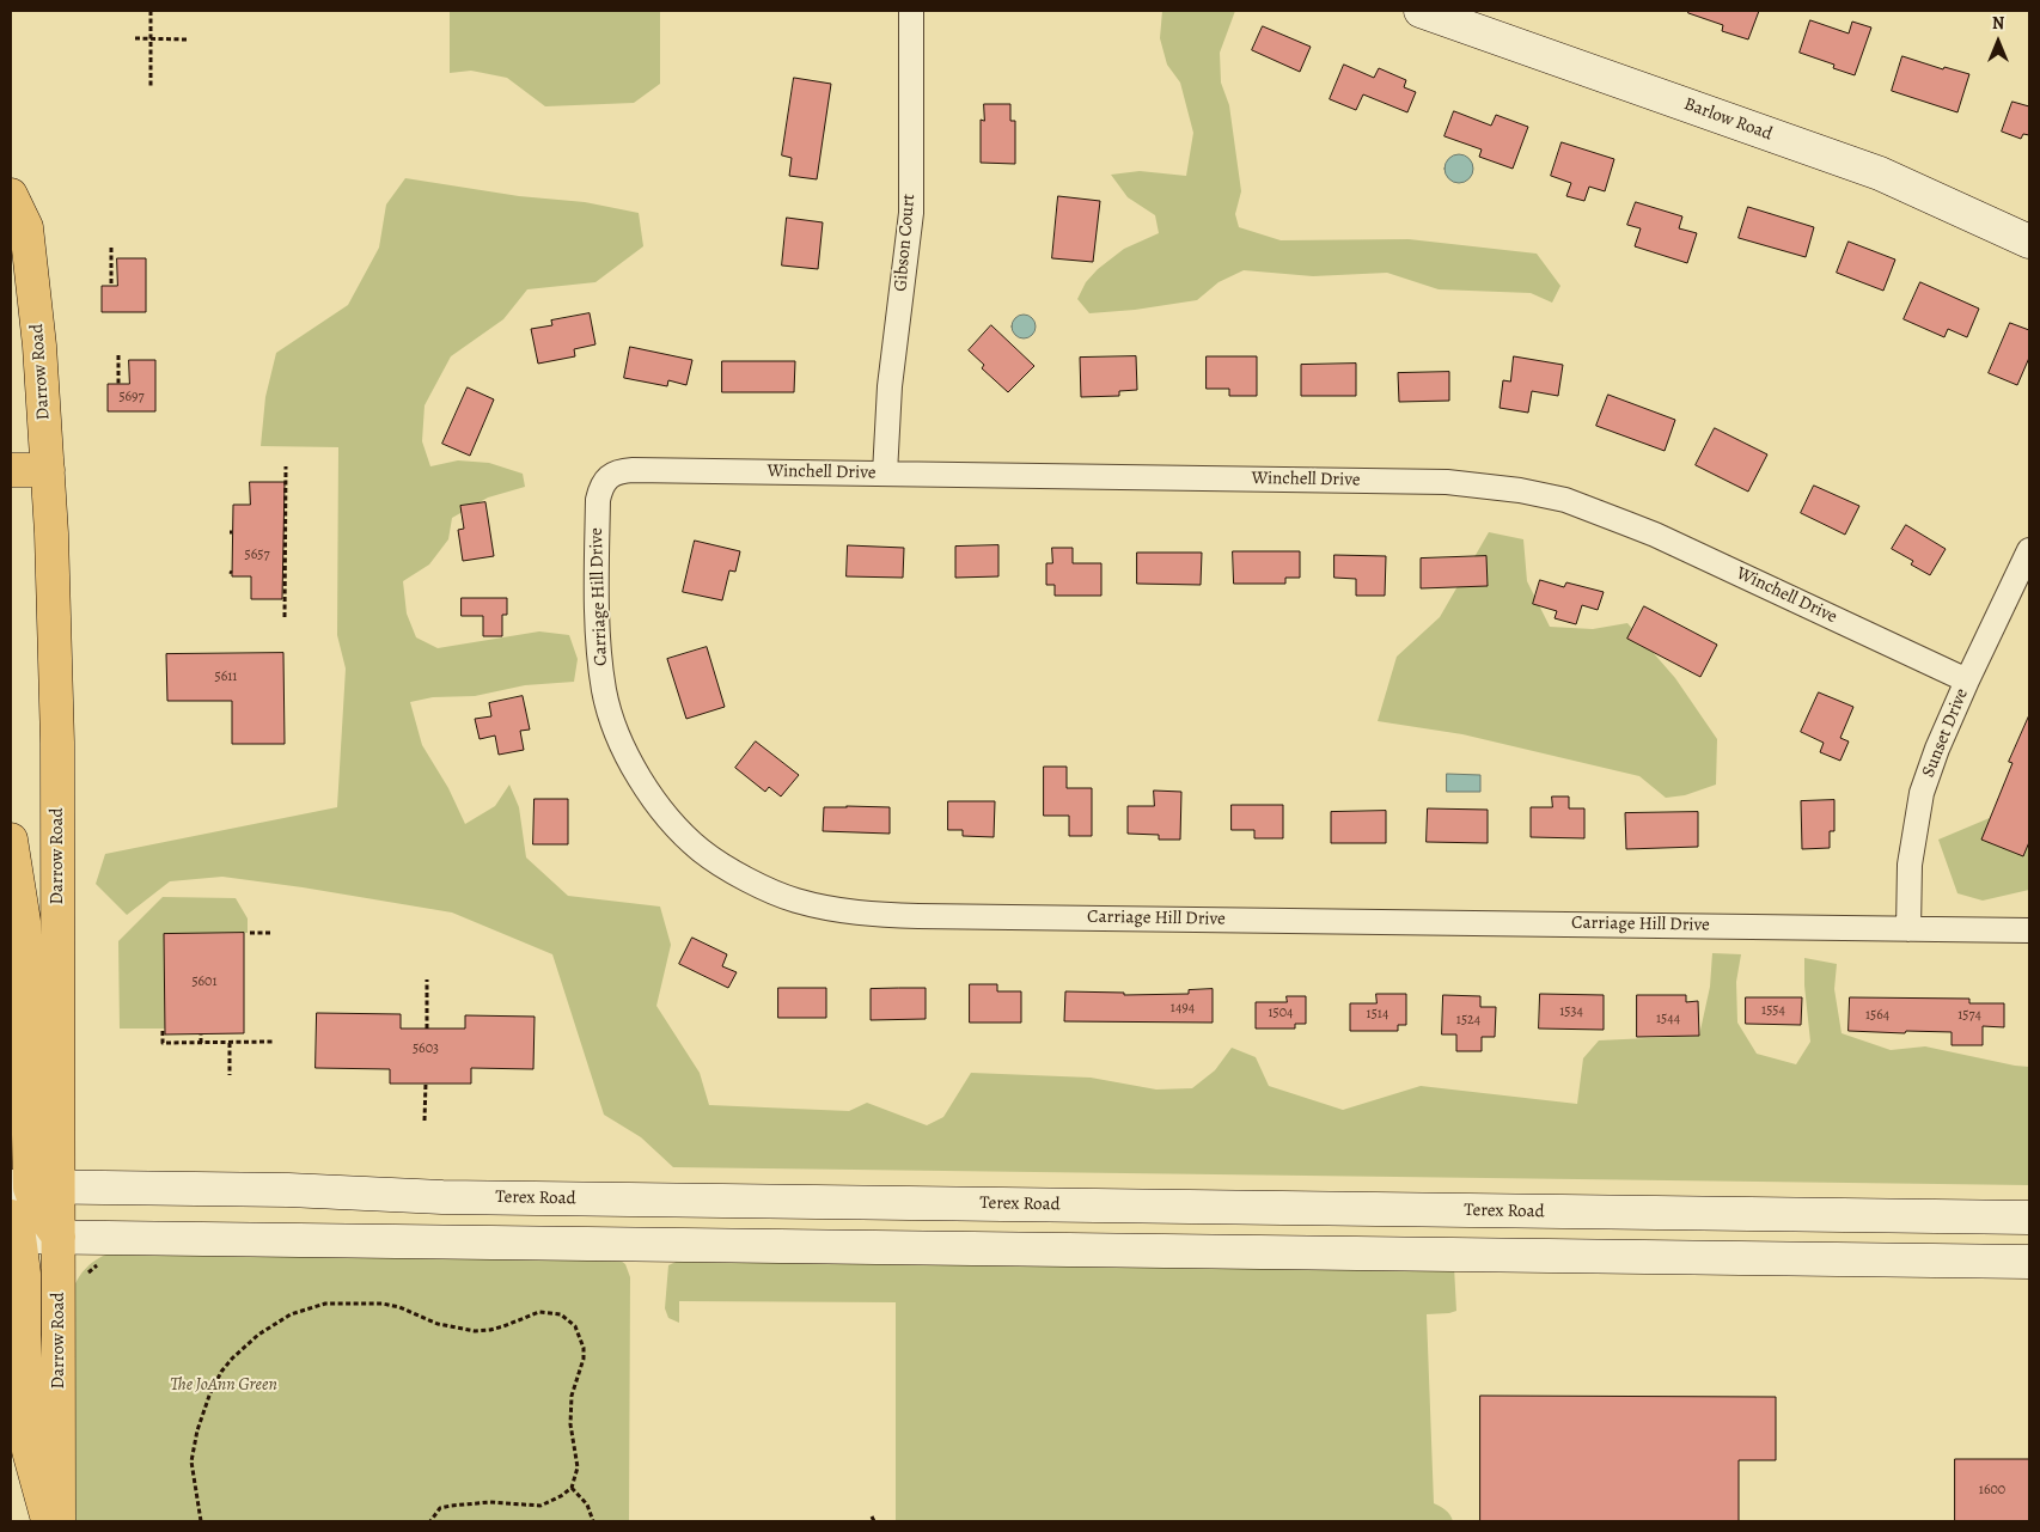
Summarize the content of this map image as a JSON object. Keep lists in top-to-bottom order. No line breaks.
{"streets":{"main road":["Darrow Road"],"street":["Barlow Road","Gibson Court","Winchell Drive","Carriage Hill Drive","Sunset Drive","Terex Road"]},"crossings":[["Gibson Court","Winchell Drive"],["Darrow Road","Terex Road"],["Winchell Drive","Carriage Hill Drive"],["Winchell Drive","Sunset Drive"],["Carriage Hill Drive","Sunset Drive"]],"parks":["The JoAnn Green"],"house_numbers":["5697","5657","5611","5601","1494","1554","1534","1504","1514","1564","1574","1544","1524","5603","1600"],"north":"top"}
